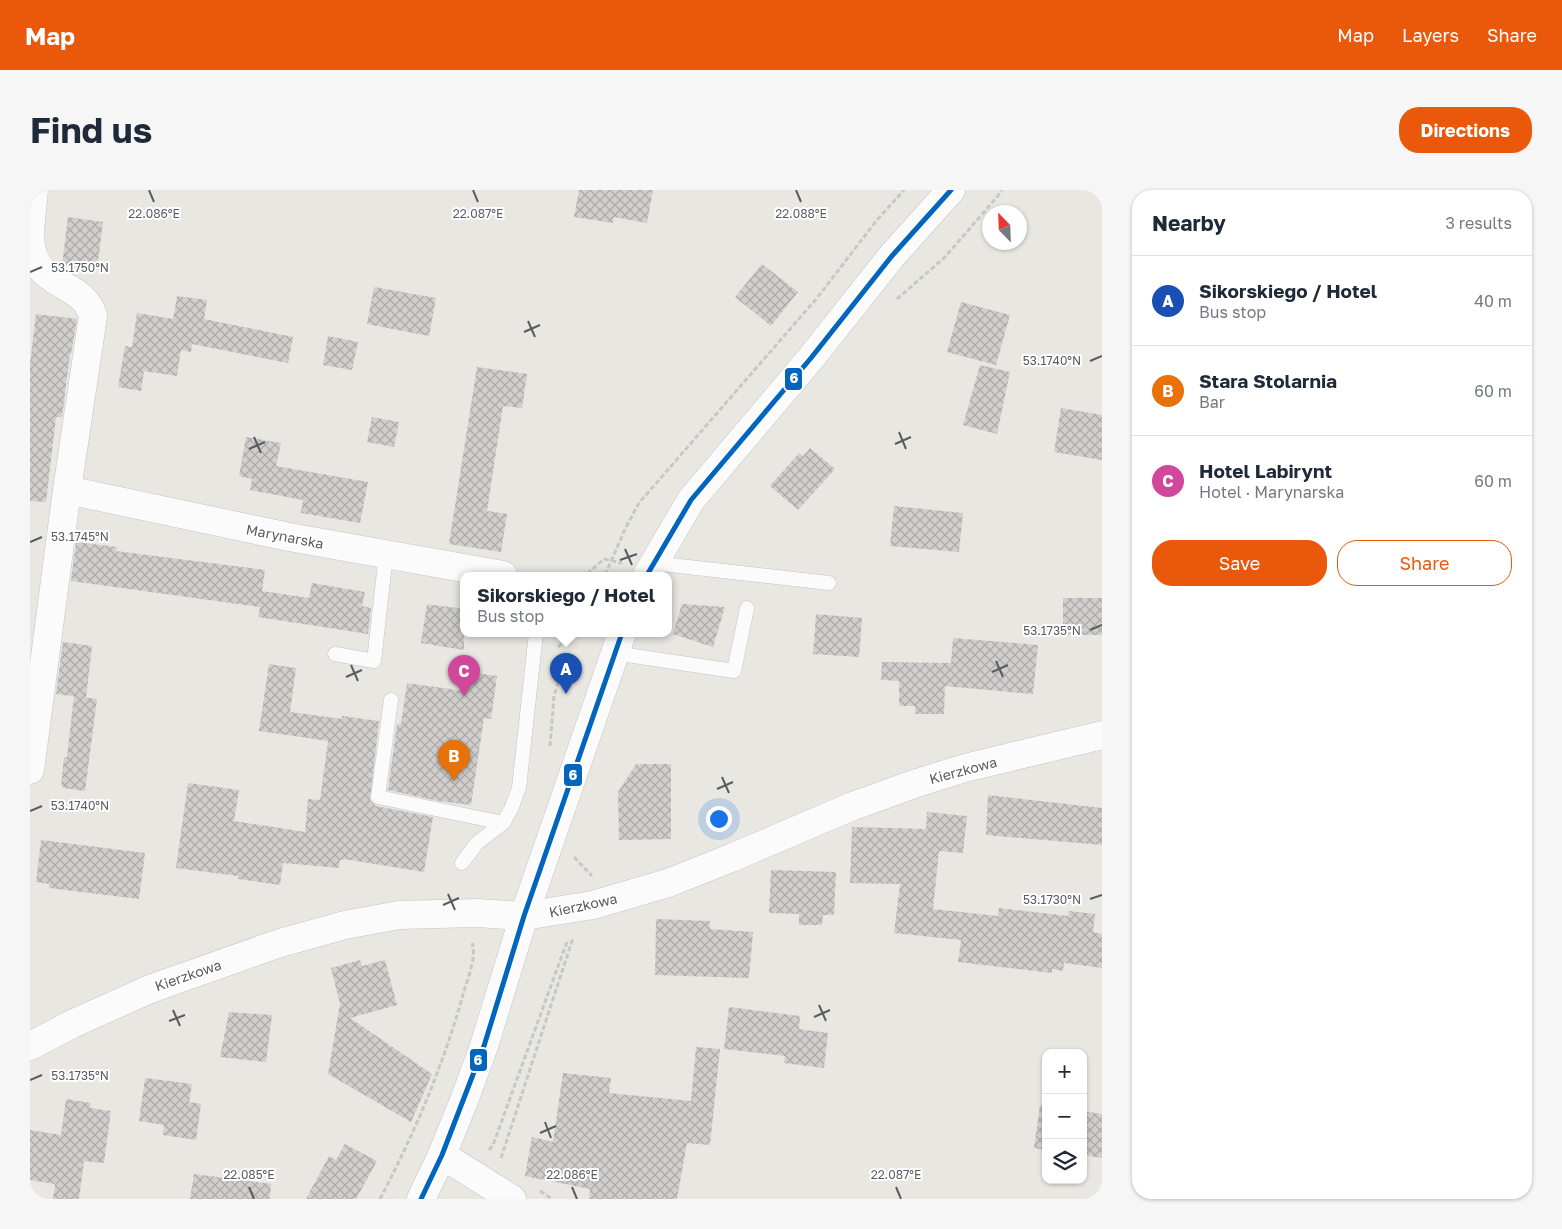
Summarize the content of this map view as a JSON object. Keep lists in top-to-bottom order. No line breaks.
{"streets":{"street":["Marynarska","Kierzkowa"]},"lines":["transit line 6"],"north":"top left","page":{"header":"Map","nav":["Map","Layers","Share"],"buttons":["Directions",["Save","Share"]],"title":"Find us","heading":["Nearby","3 results"],"list":[{"mark":"A","name":"Sikorskiego / Hotel","note":"Bus stop","value":"40 m"},{"mark":"B","name":"Stara Stolarnia","note":"Bar","value":"60 m"},{"mark":"C","name":"Hotel Labirynt","note":"Hotel · Marynarska","value":"60 m"}],"popup":["Sikorskiego / Hotel","Bus stop"],"pins":["A","C","B"],"map_buttons":["+","−"]},"coordinates":["22.086°E","22.087°E","22.088°E","53.1750°N","53.1740°N","53.1745°N","53.1735°N","53.1730°N","22.085°E"]}
